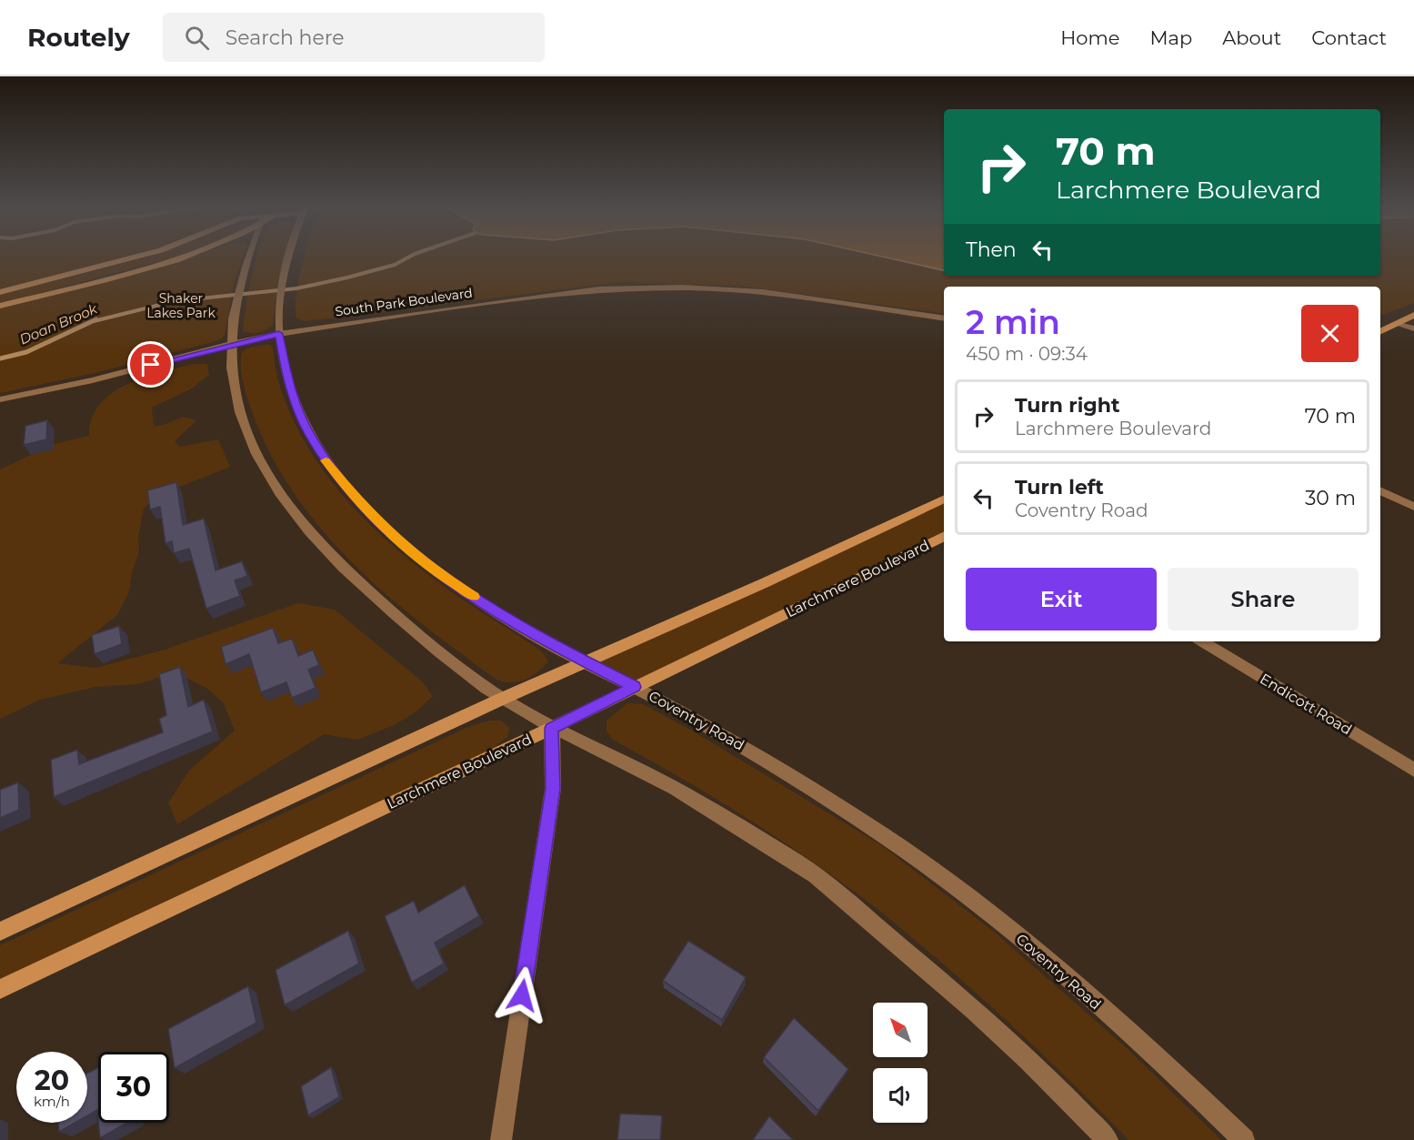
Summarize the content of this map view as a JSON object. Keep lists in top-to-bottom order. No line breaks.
{"streets":{"main road":["Larchmere Boulevard"],"street":["South Park Boulevard","Endicott Road","Coventry Road"]},"crossings":[["South Park Boulevard","Coventry Road"],["Larchmere Boulevard","Coventry Road"]],"water":["Doan Brook"],"parks":["Shaker Lakes Park"],"north":"top left","page":{"header":"Routely","search":"Search here","nav":["Home","Map","About","Contact"],"turn":["70 m","Larchmere Boulevard"],"then":"Then","heading":["2 min","450 m · 09:34"],"list":[{"name":"Turn right","note":"Larchmere Boulevard","value":"70 m"},{"name":"Turn left","note":"Coventry Road","value":"30 m"}],"buttons":["Exit","Share"],"speed":"20 km/h","limit":"30"}}
